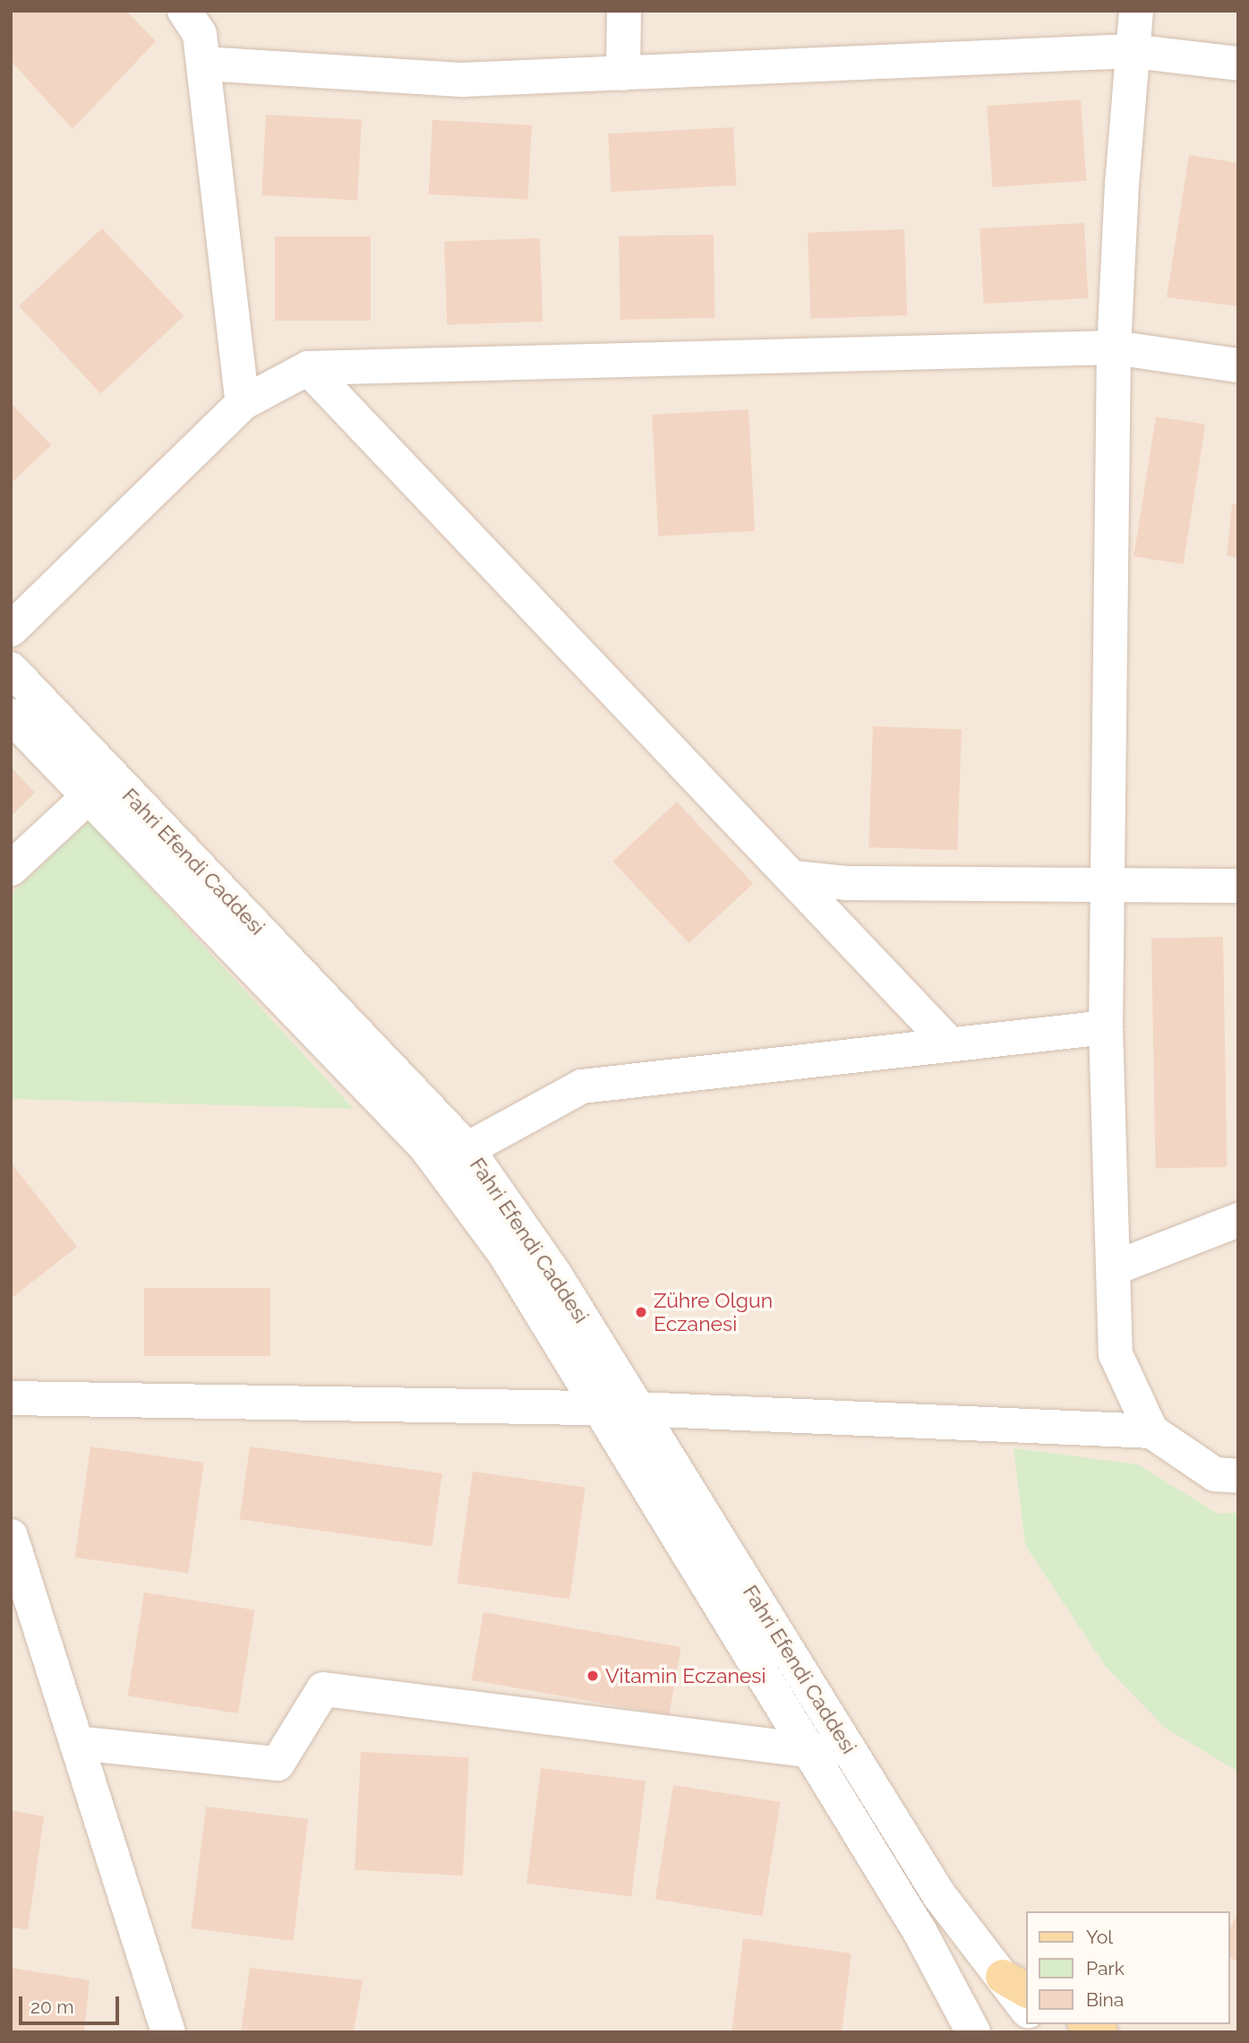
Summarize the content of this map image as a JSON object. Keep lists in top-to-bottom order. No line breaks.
{"streets":{"street":["Fahri Efendi Caddesi"]},"places":["Zühre Olgun Eczanesi","Vitamin Eczanesi"],"legend":["Yol","Park","Bina"],"scale_bar":"20 m"}
